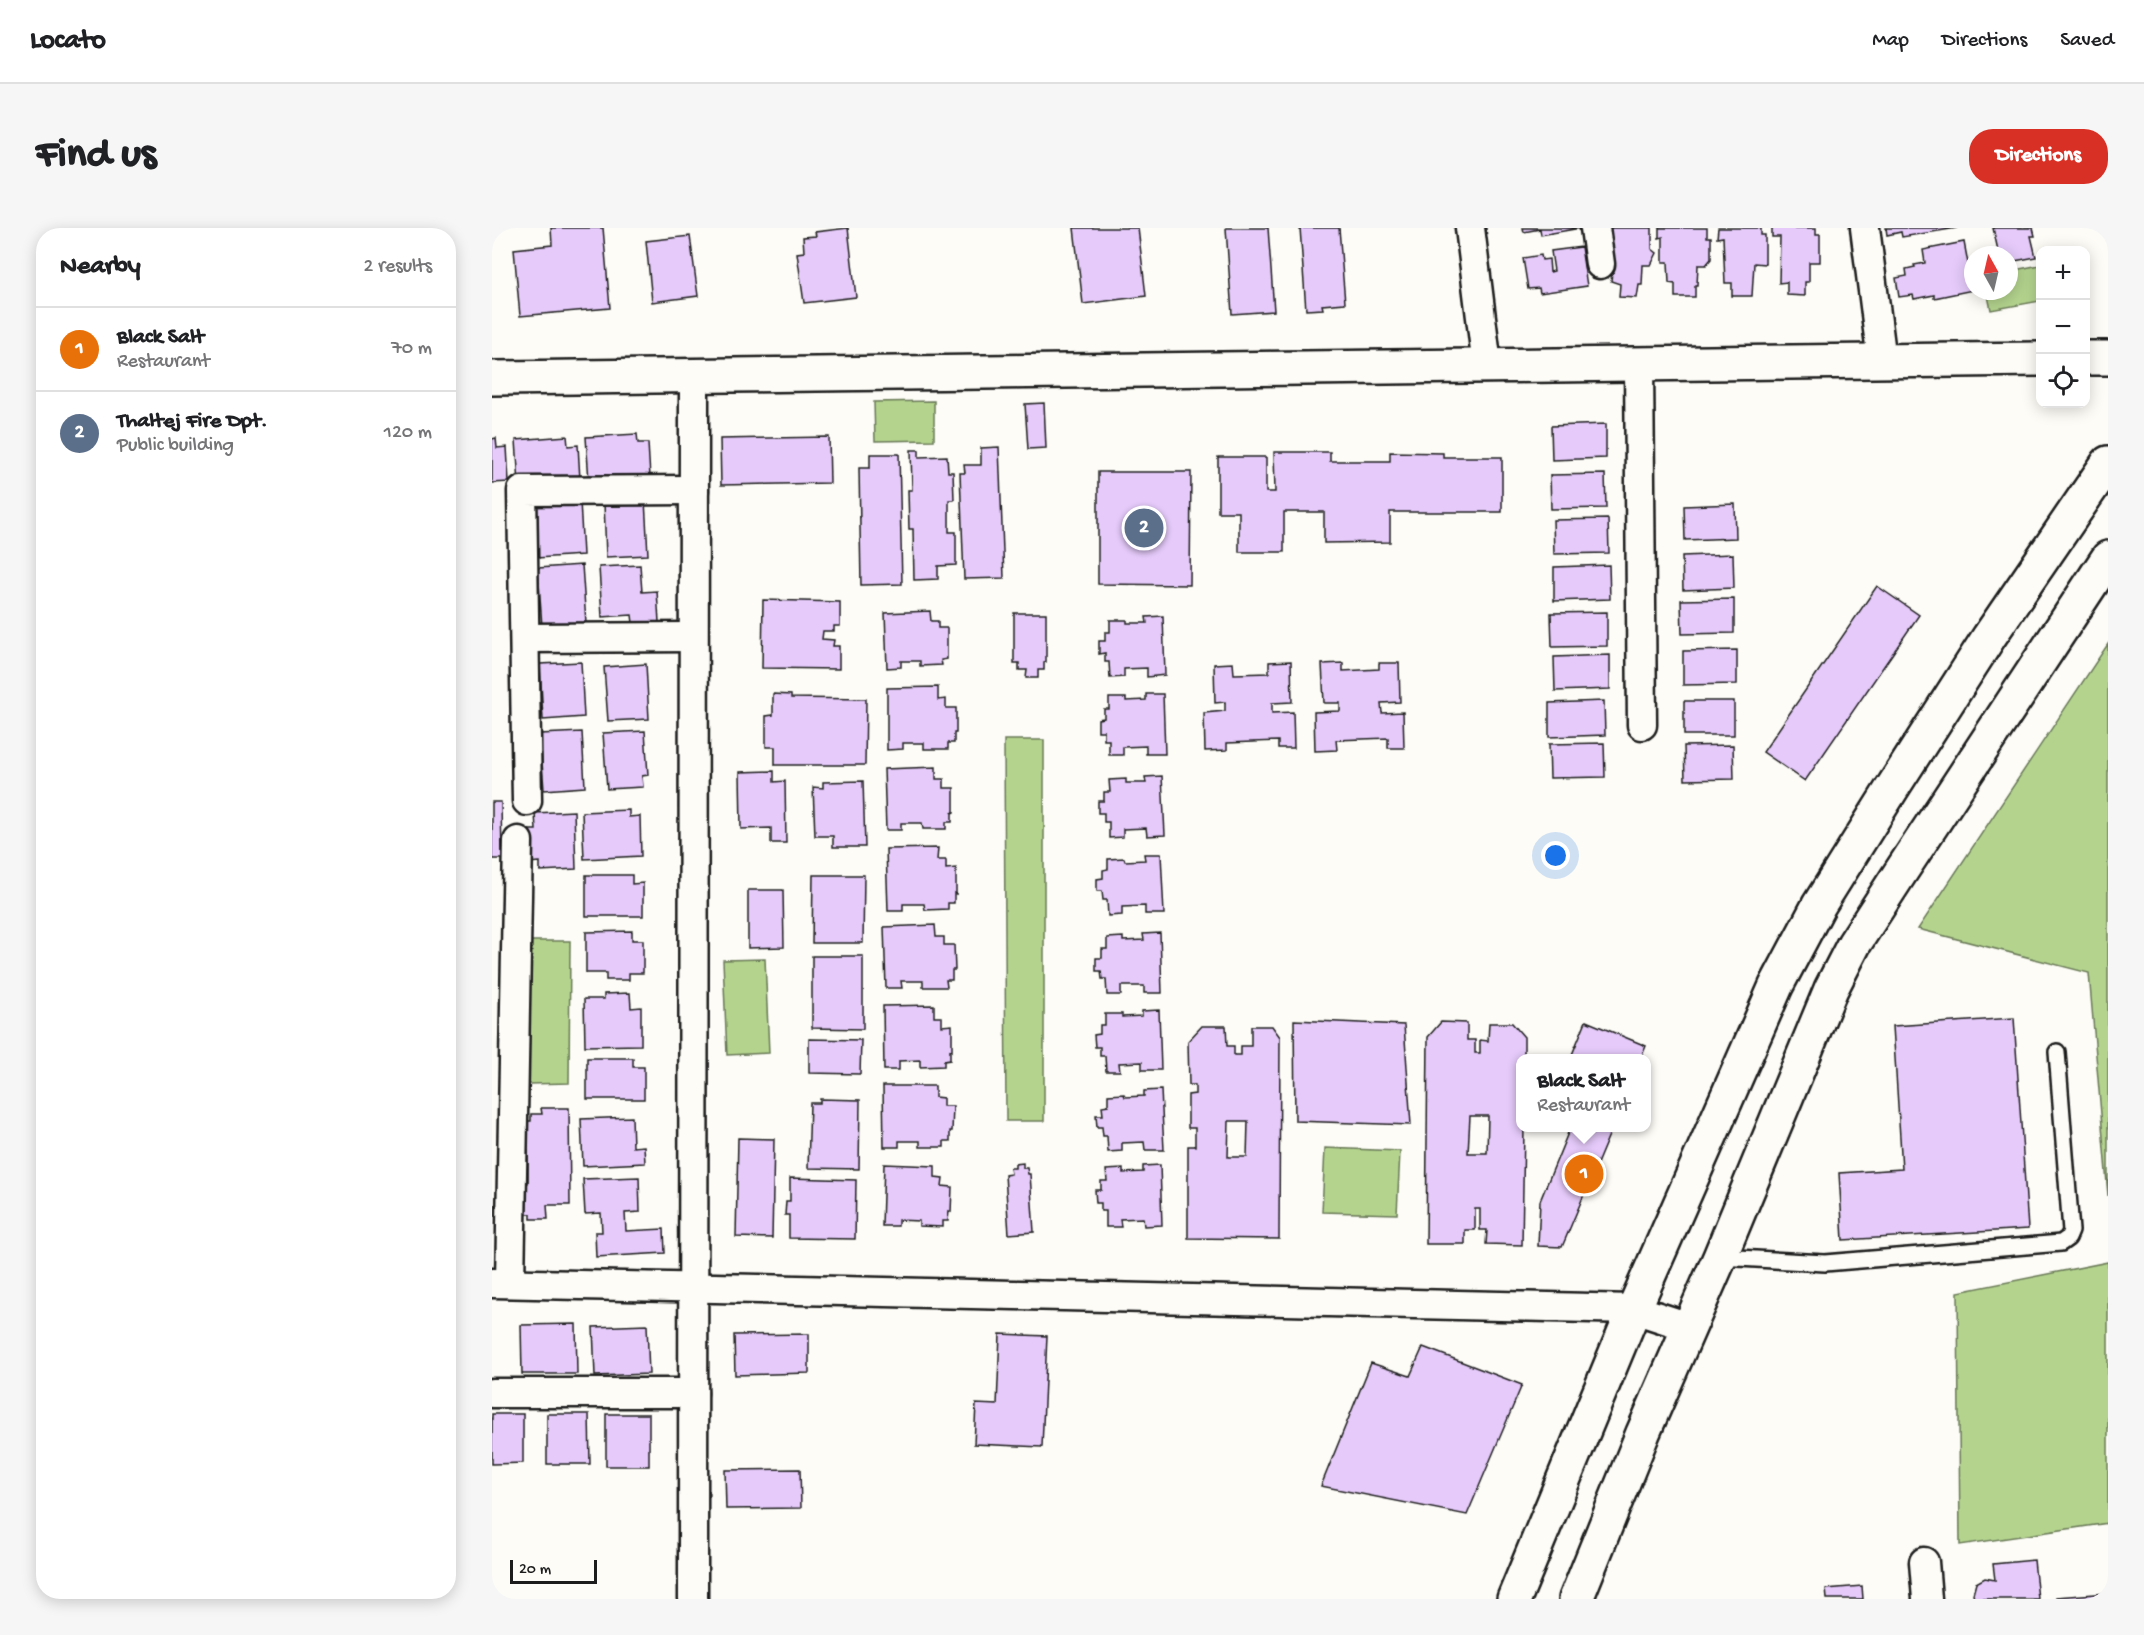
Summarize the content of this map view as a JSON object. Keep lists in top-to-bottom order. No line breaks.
{"scale_bar":"20 m","north":"top","page":{"header":"Locato","nav":["Map","Directions","Saved"],"buttons":"Directions","title":"Find us","heading":["Nearby","2 results"],"map_buttons":["+","−"],"list":[{"mark":"1","name":"Black Salt","note":"Restaurant","value":"70 m"},{"mark":"2","name":"Thaltej Fire Dpt.","note":"Public building","value":"120 m"}],"pins":["2","1"],"popup":["Black Salt","Restaurant"],"scale":"20 m"}}
